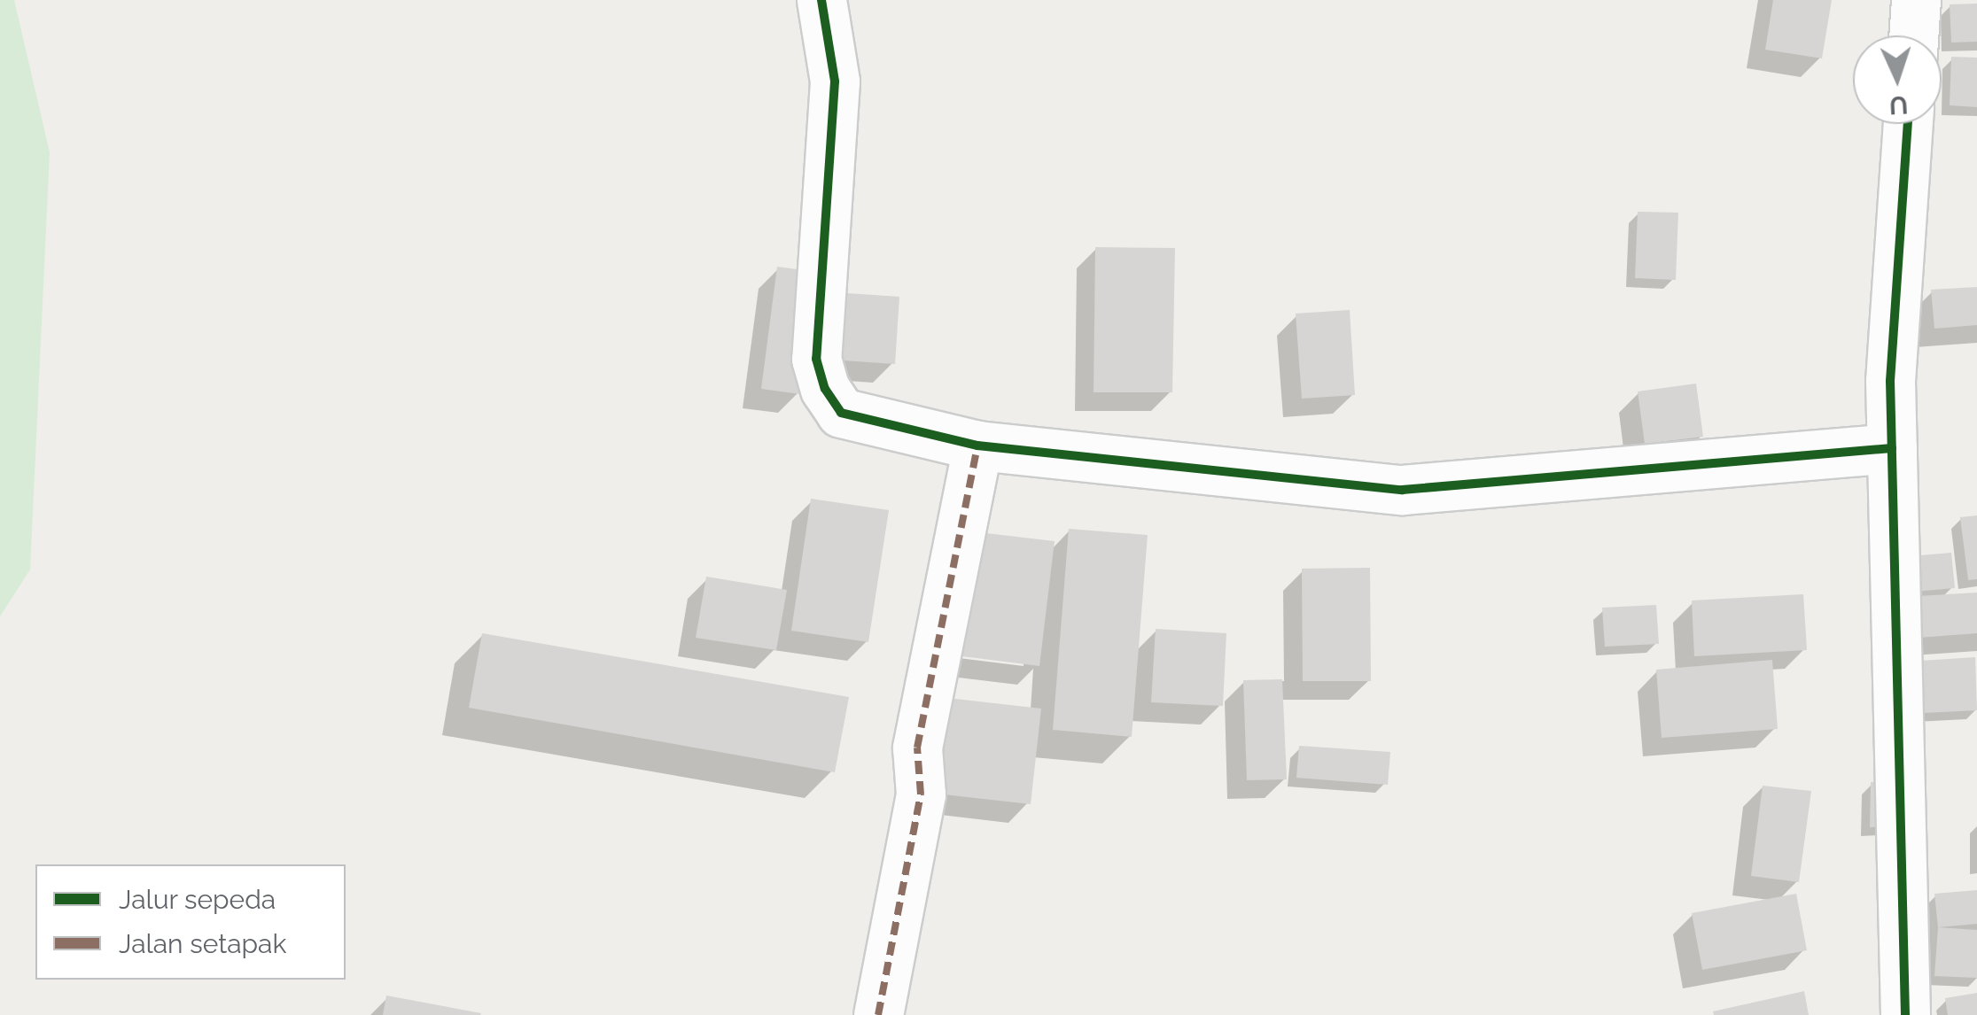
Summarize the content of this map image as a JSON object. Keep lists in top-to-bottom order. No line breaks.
{"legend":["Jalur sepeda","Jalan setapak"],"north":"bottom"}
